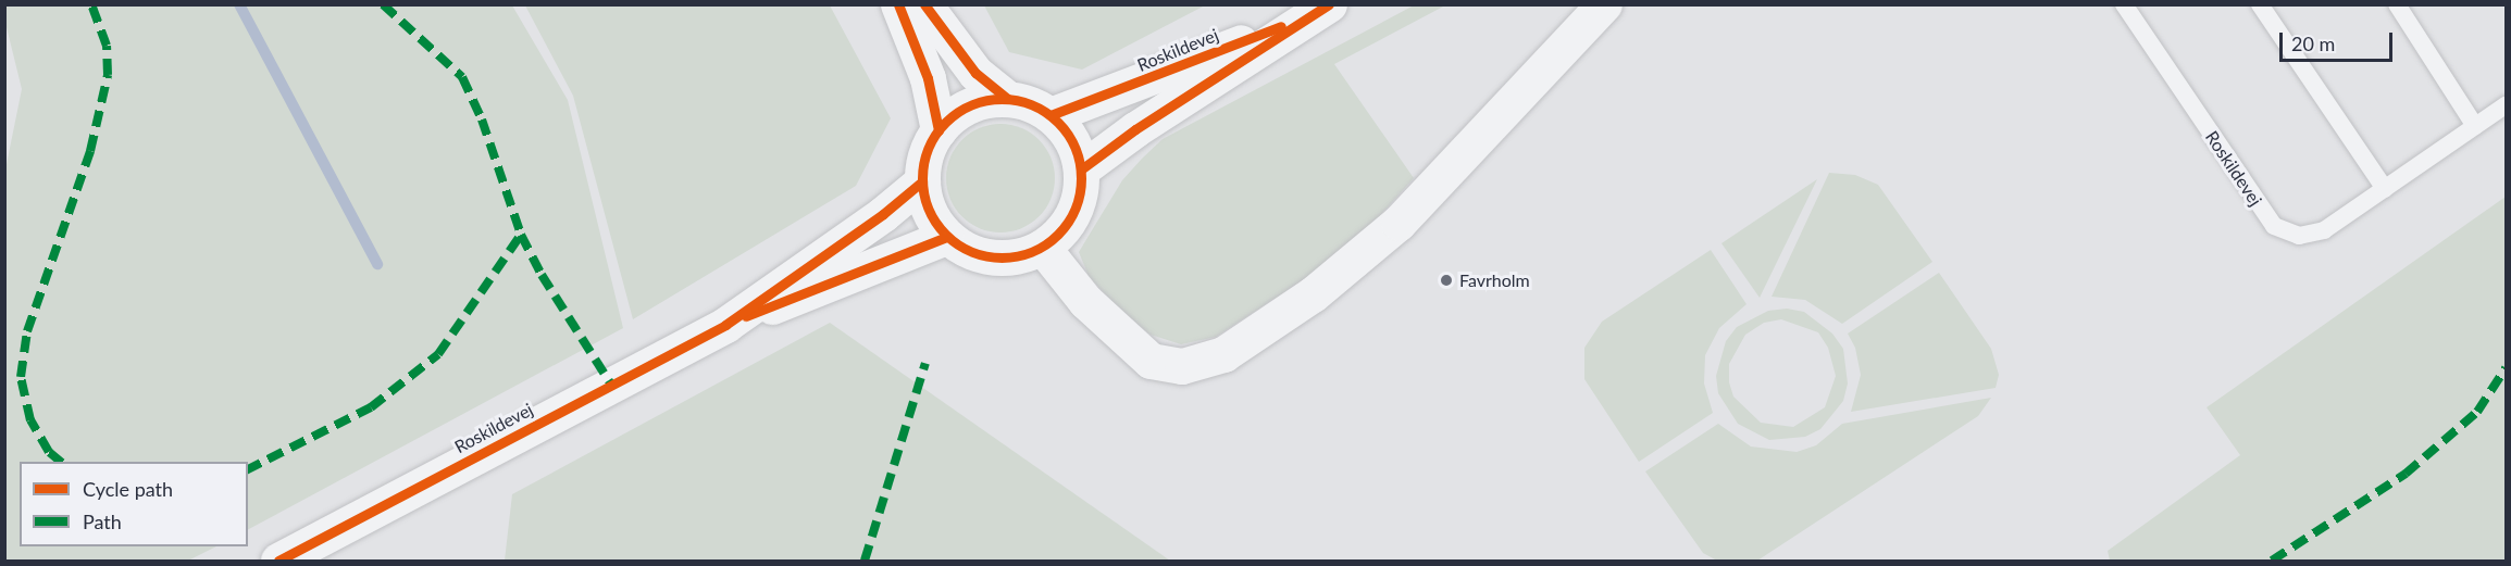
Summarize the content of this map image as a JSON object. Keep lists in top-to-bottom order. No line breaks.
{"streets":{"street":["Roskildevej"]},"places":["Favrholm"],"legend":["Cycle path","Path"],"scale_bar":"20 m"}
